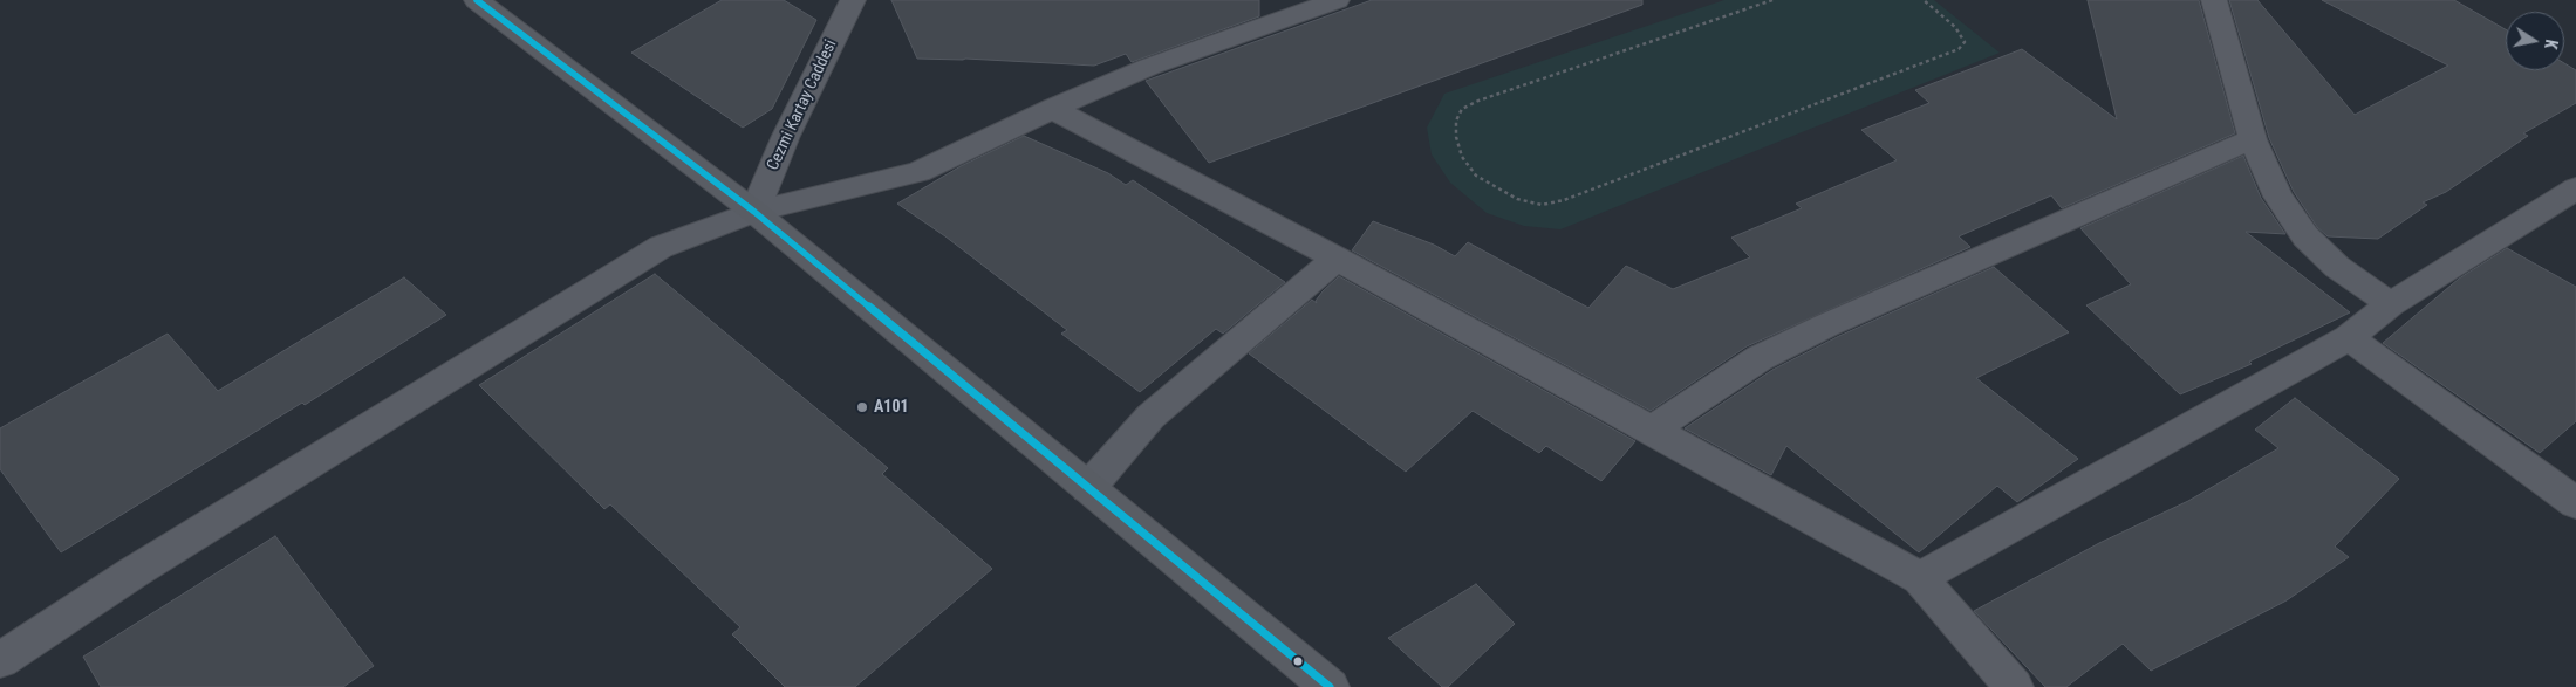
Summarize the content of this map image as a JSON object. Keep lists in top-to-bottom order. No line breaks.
{"streets":{"street":["Cezmi Kartay Caddesi"]},"places":["A101"],"north":"right"}
